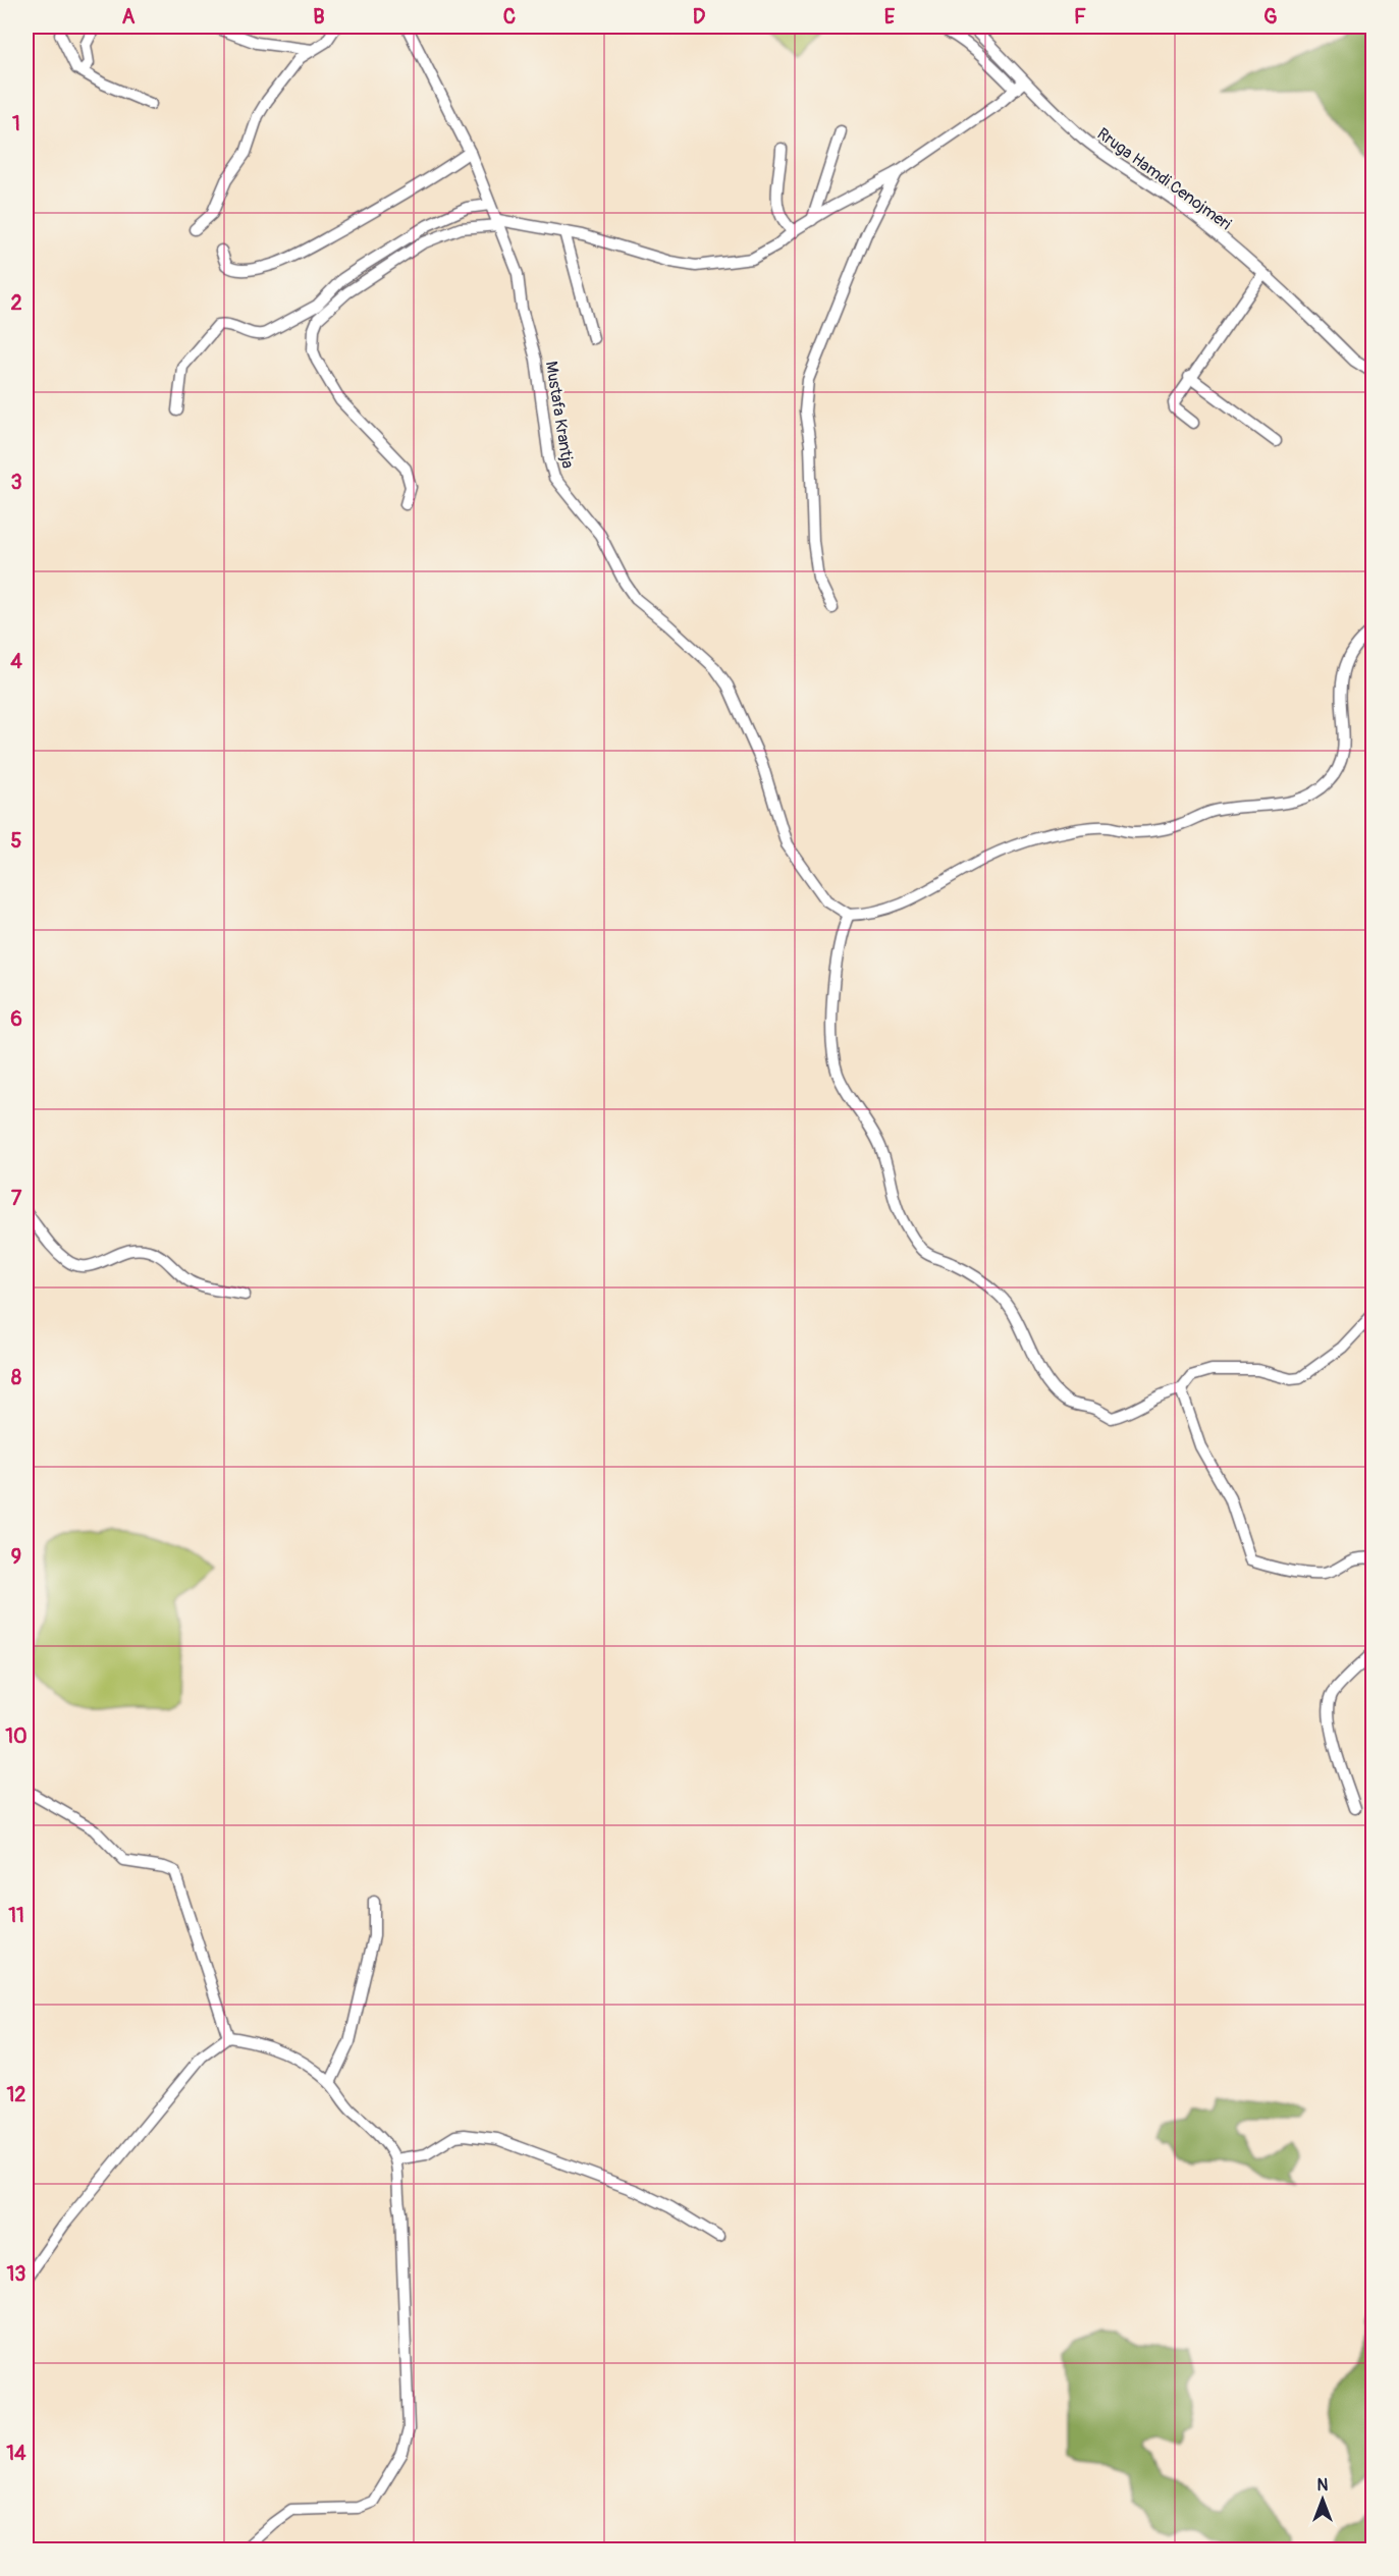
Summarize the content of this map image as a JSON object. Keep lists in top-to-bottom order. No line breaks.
{"streets":{"street":["Rruga Hamdi Cenojmeri","Mustafa Krantja"]},"north":"top","grid":{"columns":["A","B","C","D","E","F","G"],"rows":["1","2","3","4","5","6","7","8","9","10","11","12","13","14"]}}
